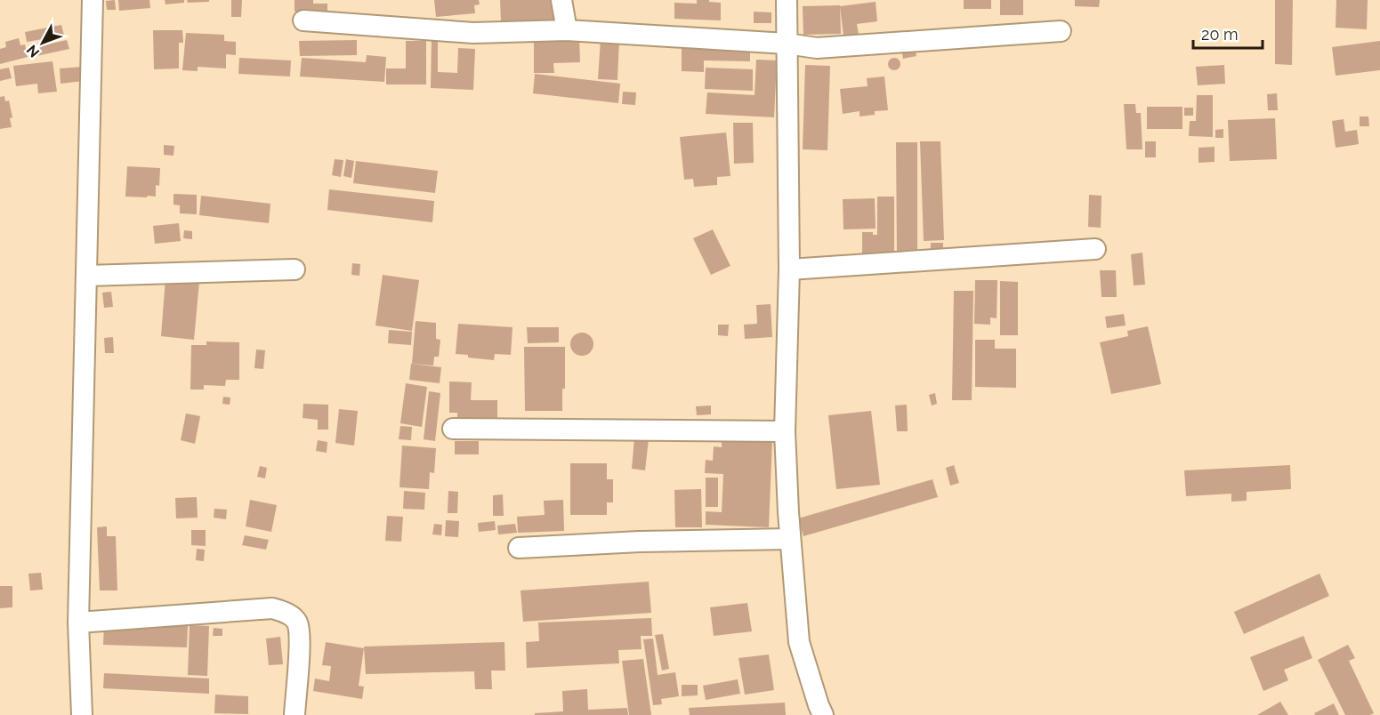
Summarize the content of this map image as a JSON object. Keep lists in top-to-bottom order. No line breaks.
{"scale_bar":"20 m","north":"bottom left"}
